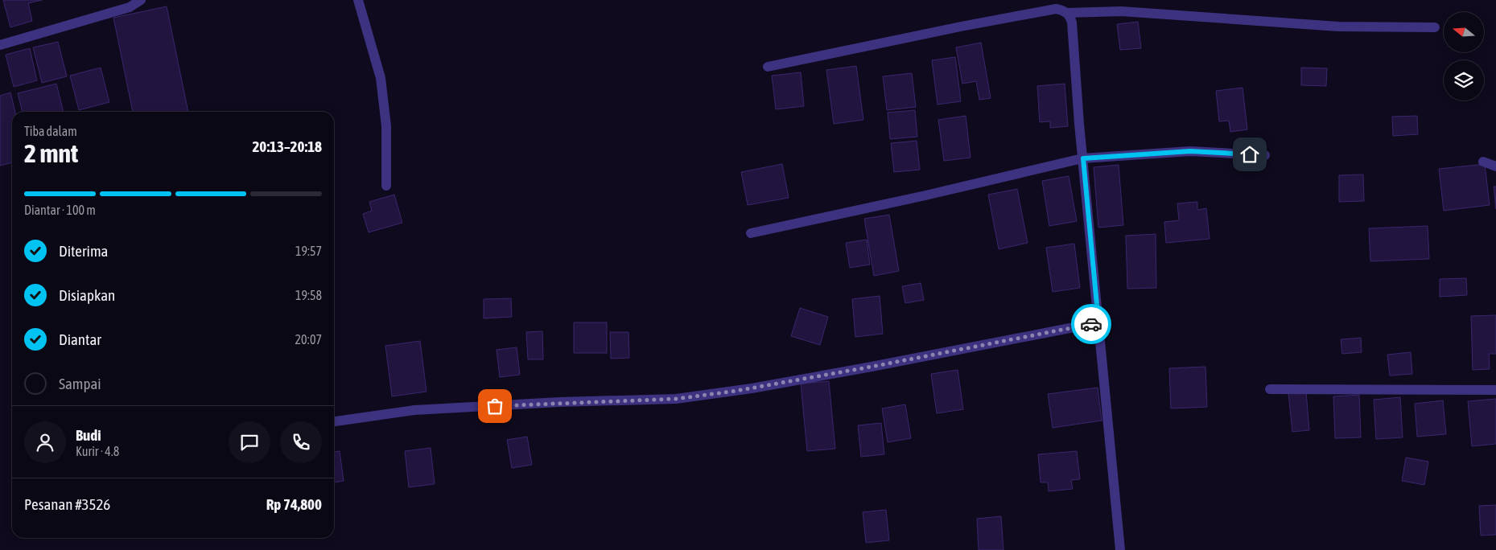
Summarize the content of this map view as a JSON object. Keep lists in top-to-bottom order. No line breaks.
{"north":"left","page":{"heading":["2 mnt","Tiba dalam","20:13–20:18"],"panel":["Budi","Kurir · 4.8","Pesanan #3526","Rp 74,800"],"bar":"Diantar · 100 m","list":[["Diterima","19:57"],["Disiapkan","19:58"],["Diantar","20:07"],"Sampai"]}}
